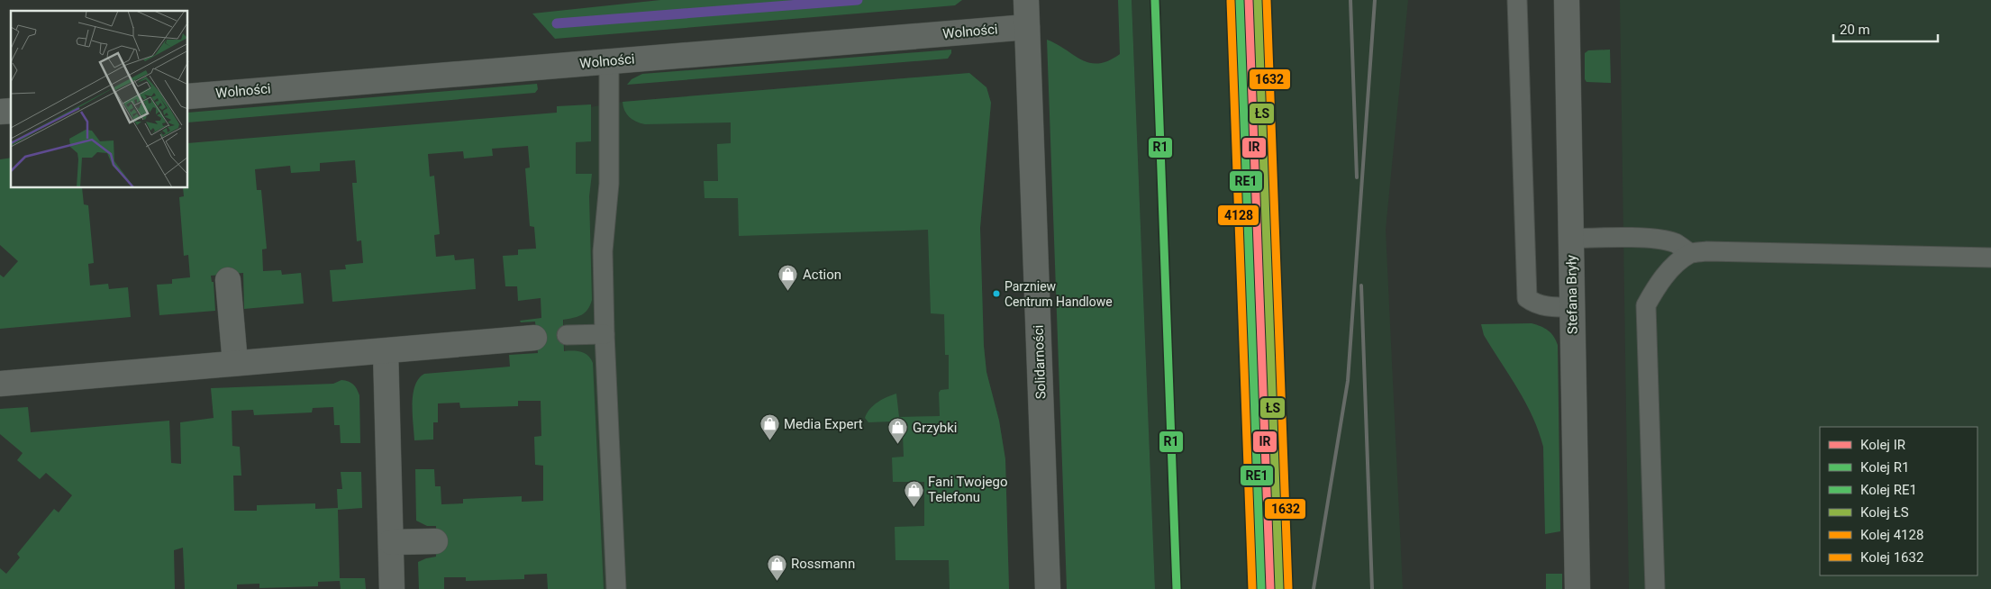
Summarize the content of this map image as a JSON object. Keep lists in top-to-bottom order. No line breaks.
{"streets":{"street":["Wolności","Stefana Bryły","Solidarności"]},"crossings":[["Wolności","Solidarności"]],"places":{"shop":["Action","Media Expert","Grzybki","Fani Twojego Telefonu","Rossmann"],"other":["Parzniew Centrum Handlowe"]},"lines":["rail line IR","rail line R1","rail line RE1","rail line ŁS","rail line 1632","rail line 4128"],"legend":["Kolej IR","Kolej R1","Kolej RE1","Kolej ŁS","Kolej 4128","Kolej 1632"],"scale_bar":"20 m"}
